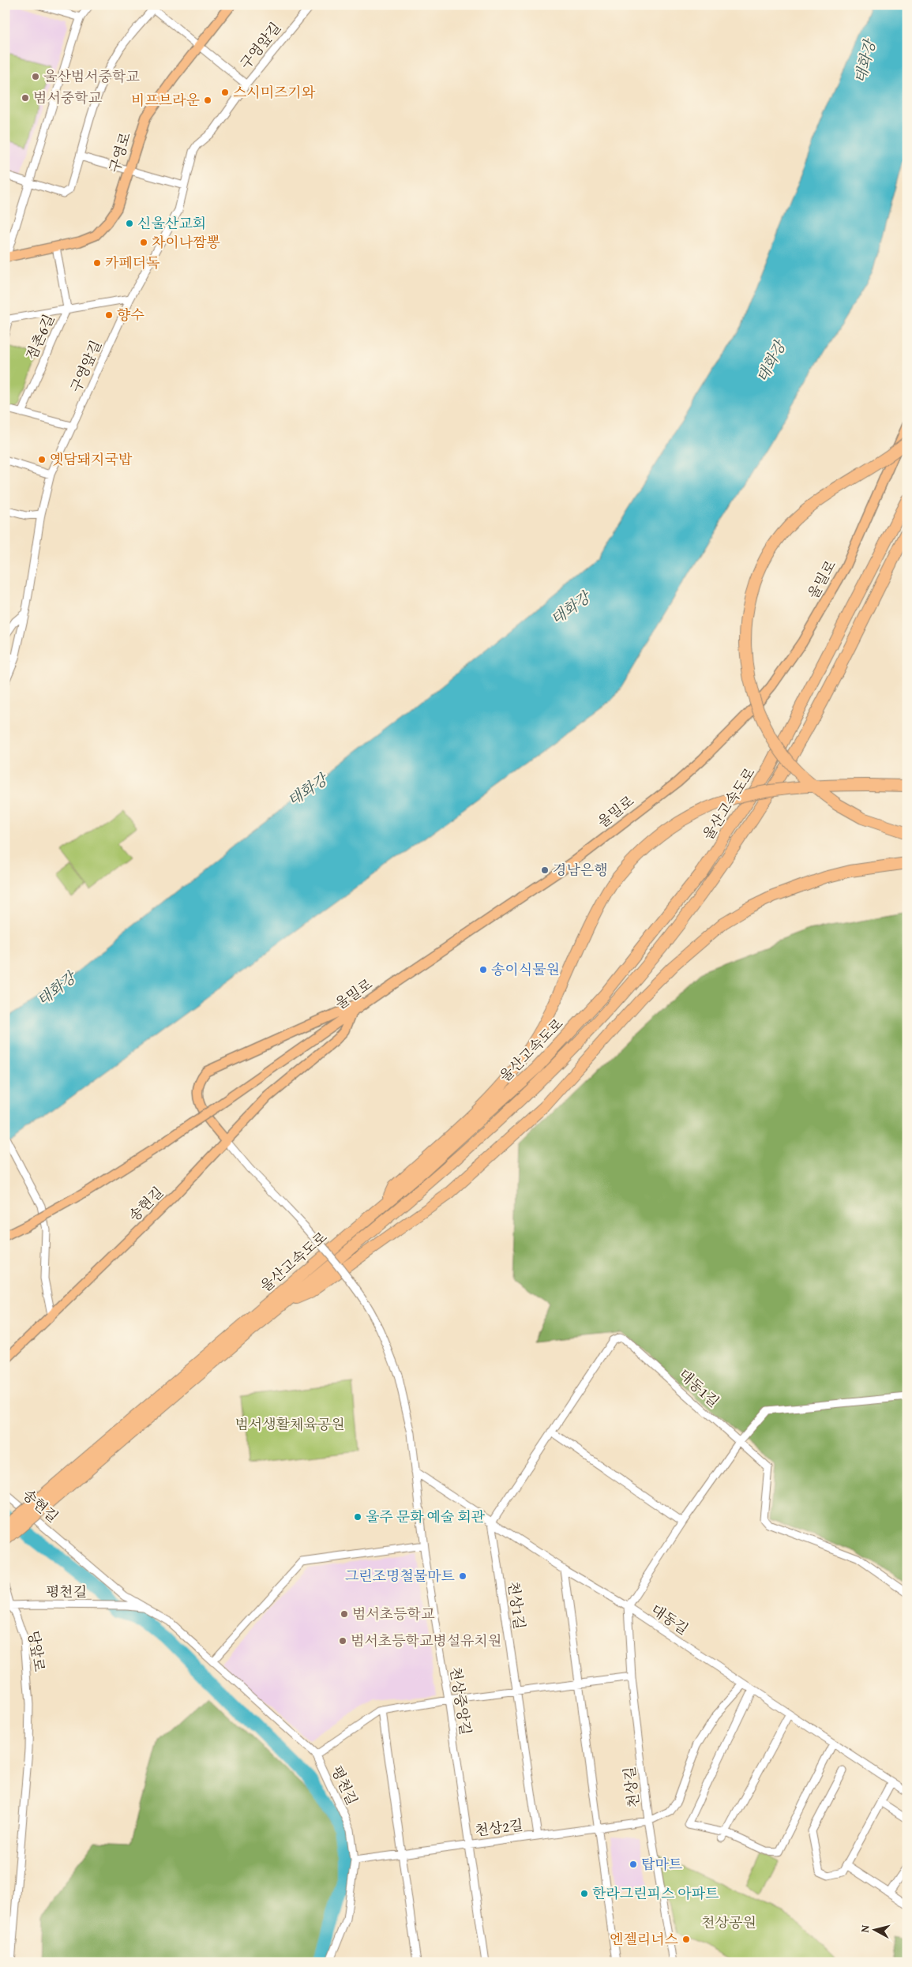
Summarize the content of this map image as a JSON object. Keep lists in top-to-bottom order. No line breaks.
{"streets":{"highway":["울산고속도로"],"main road":["구영로","울밀로","송현길"],"street":["구영앞길","점촌6길","대동1길","평천길","천상1길","대동길","당앞로","천상중앙길","천상길","천상2길"]},"crossings":[["구영앞길","구영로"],["울밀로","송현길"],["송현길","평천길"],["송현길","천상중앙길"],["대동1길","천상1길"],["대동1길","대동길"],["평천길","당앞로"],["평천길","천상2길"],["천상1길","대동길"],["천상1길","천상2길"],["대동길","천상중앙길"],["대동길","천상길"],["대동길","천상2길"],["천상중앙길","천상2길"],["천상길","천상2길"]],"water":["태화강"],"parks":["범서생활체육공원","천상공원"],"places":["울산범서중학교","스시미즈기와","범서중학교","비프브라운","신울산교회","차이나짬뽕","카페더독","향수","옛담돼지국밥","경남은행","송이식물원","울주 문화 예술 회관","그린조명철물마트","범서초등학교","범서초등학교병설유치원","탑마트","한라그린피스 아파트","엔젤리너스"],"north":"left"}
